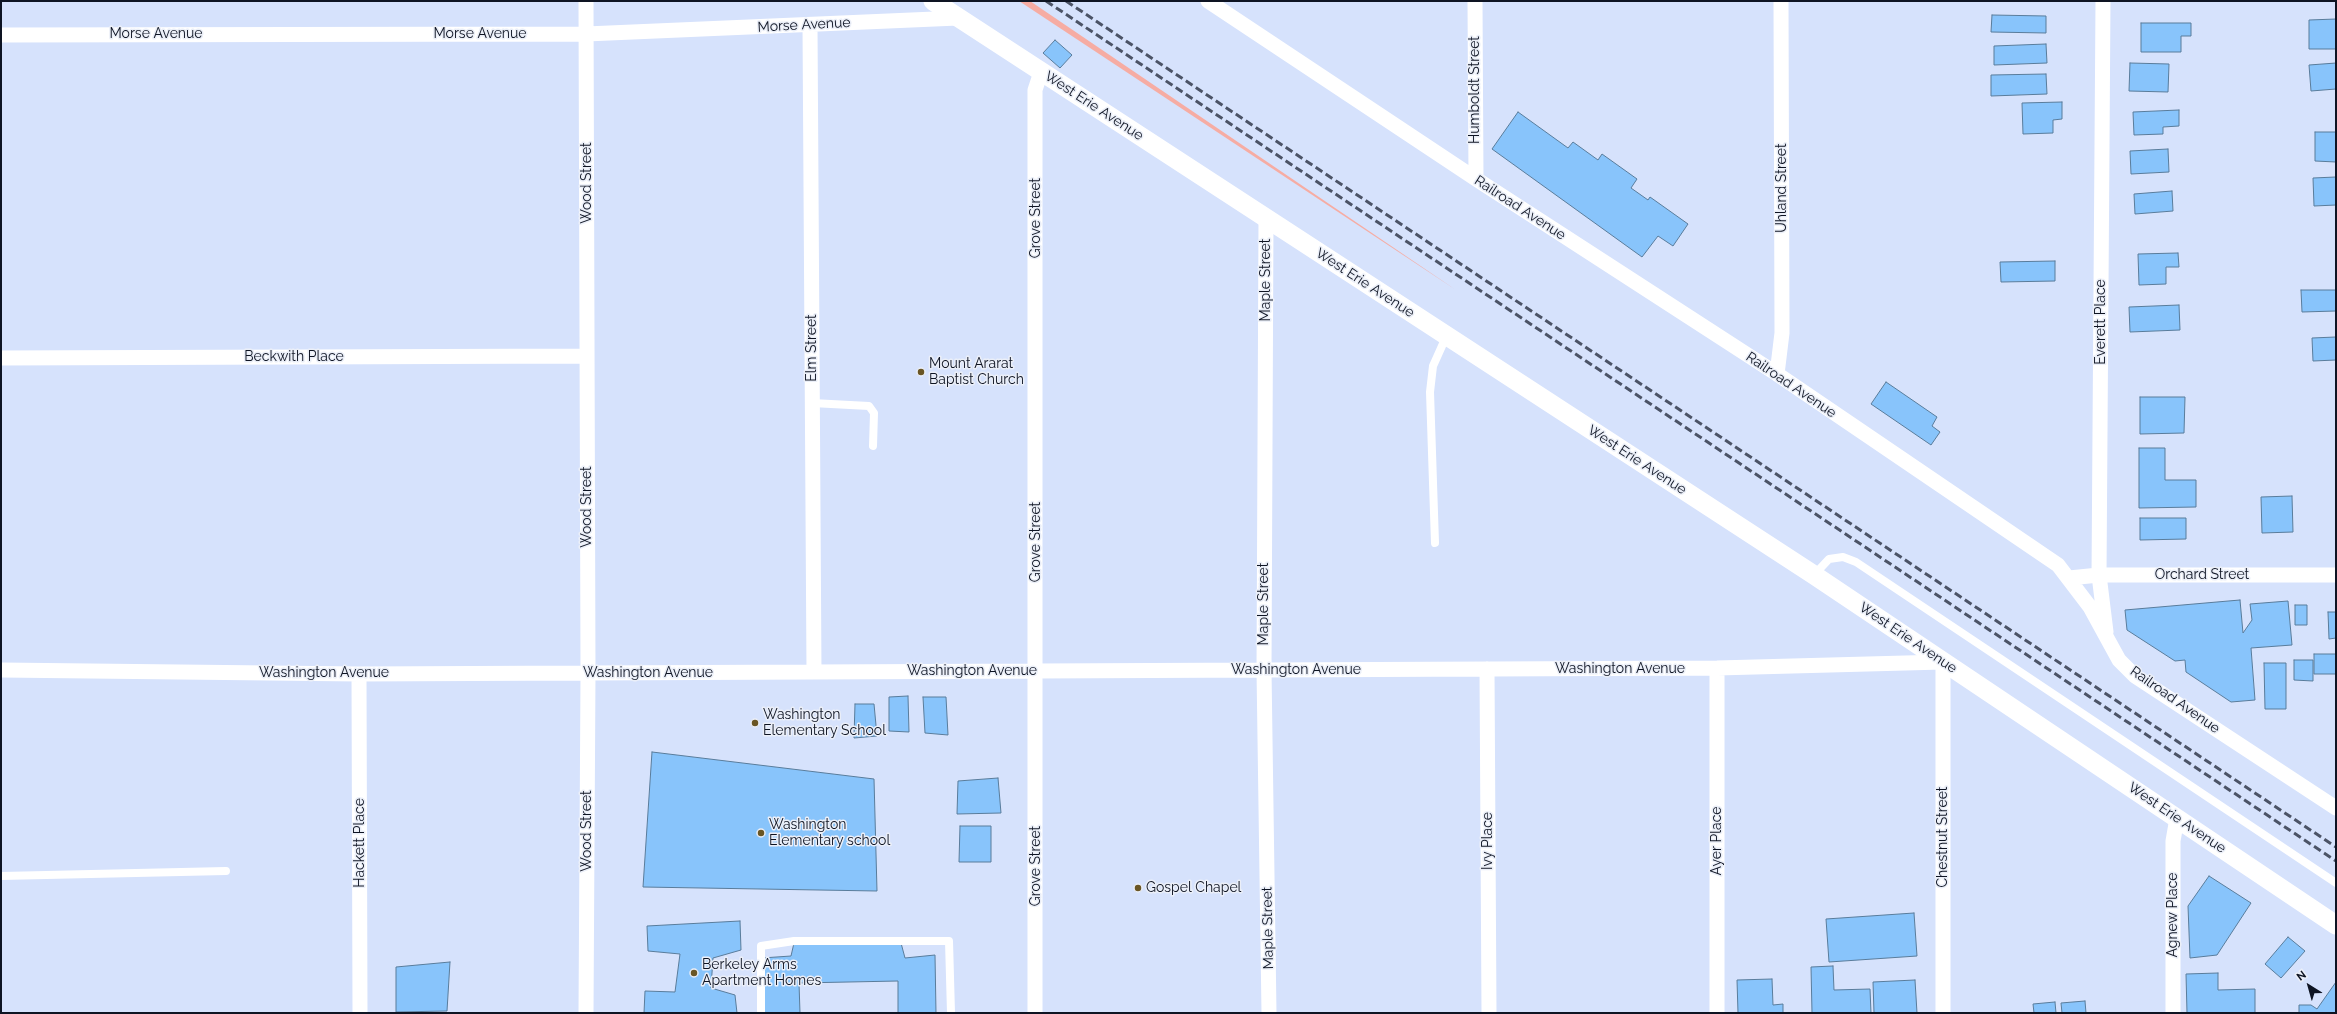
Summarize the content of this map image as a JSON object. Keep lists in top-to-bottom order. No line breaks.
{"streets":{"street":["Morse Avenue","Humboldt Street","West Erie Avenue","Wood Street","Uhland Street","Railroad Avenue","Grove Street","Maple Street","Everett Place","Elm Street","Beckwith Place","Orchard Street","Washington Avenue","Chestnut Street","Ivy Place","Ayer Place","Hackett Place","Agnew Place"]},"crossings":[["Morse Avenue","West Erie Avenue"],["Morse Avenue","Wood Street"],["Morse Avenue","Elm Street"],["Humboldt Street","Railroad Avenue"],["West Erie Avenue","Grove Street"],["West Erie Avenue","Maple Street"],["West Erie Avenue","Washington Avenue"],["West Erie Avenue","Chestnut Street"],["West Erie Avenue","Agnew Place"],["Wood Street","Beckwith Place"],["Wood Street","Washington Avenue"],["Uhland Street","Railroad Avenue"],["Railroad Avenue","Everett Place"],["Railroad Avenue","Orchard Street"],["Grove Street","Washington Avenue"],["Maple Street","Washington Avenue"],["Everett Place","Orchard Street"],["Elm Street","Washington Avenue"],["Washington Avenue","Chestnut Street"],["Washington Avenue","Ivy Place"],["Washington Avenue","Ayer Place"],["Washington Avenue","Hackett Place"]],"places":["Mount Ararat Baptist Church","Washington Elementary School","Washington Elementary school","Gospel Chapel","Berkeley Arms Apartment Homes"],"north":"top left"}
